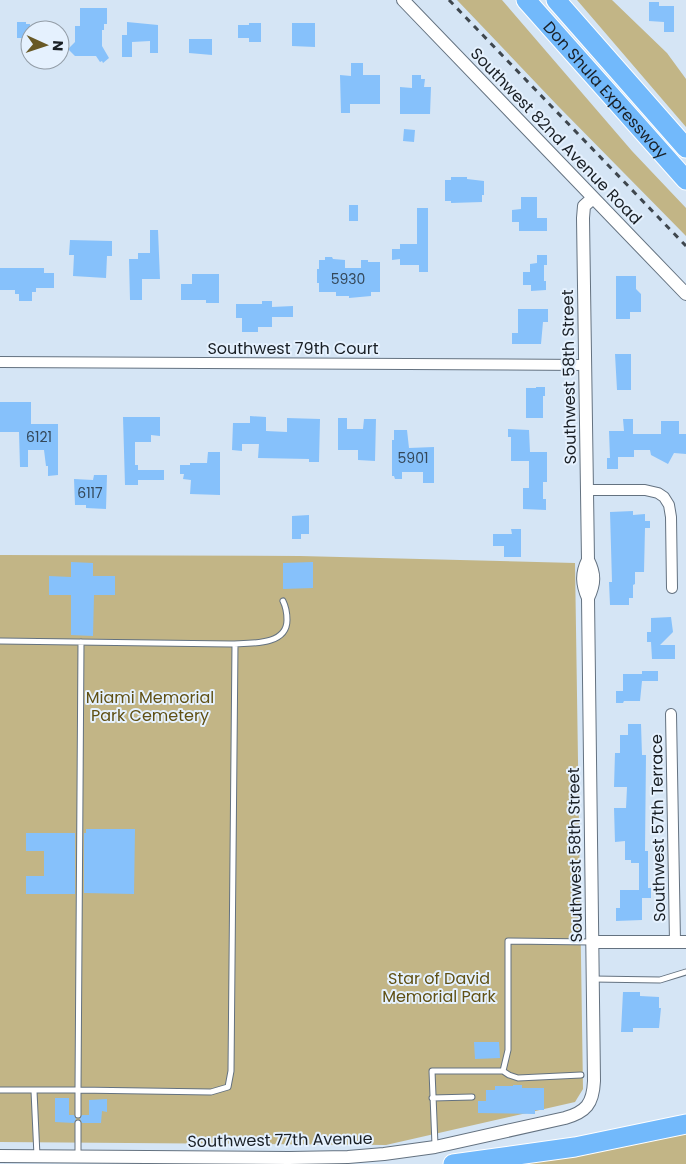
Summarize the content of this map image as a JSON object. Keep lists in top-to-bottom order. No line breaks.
{"streets":{"highway":["Don Shula Expressway"],"street":["Southwest 82nd Avenue Road","Southwest 79th Court","Southwest 58th Street","Southwest 57th Terrace","Southwest 77th Avenue"]},"crossings":[["Southwest 82nd Avenue Road","Southwest 58th Street"],["Southwest 79th Court","Southwest 58th Street"],["Southwest 58th Street","Southwest 77th Avenue"]],"parks":["Miami Memorial Park Cemetery","Star of David Memorial Park"],"house_numbers":["5930","6121","5901","6117"],"north":"right"}
